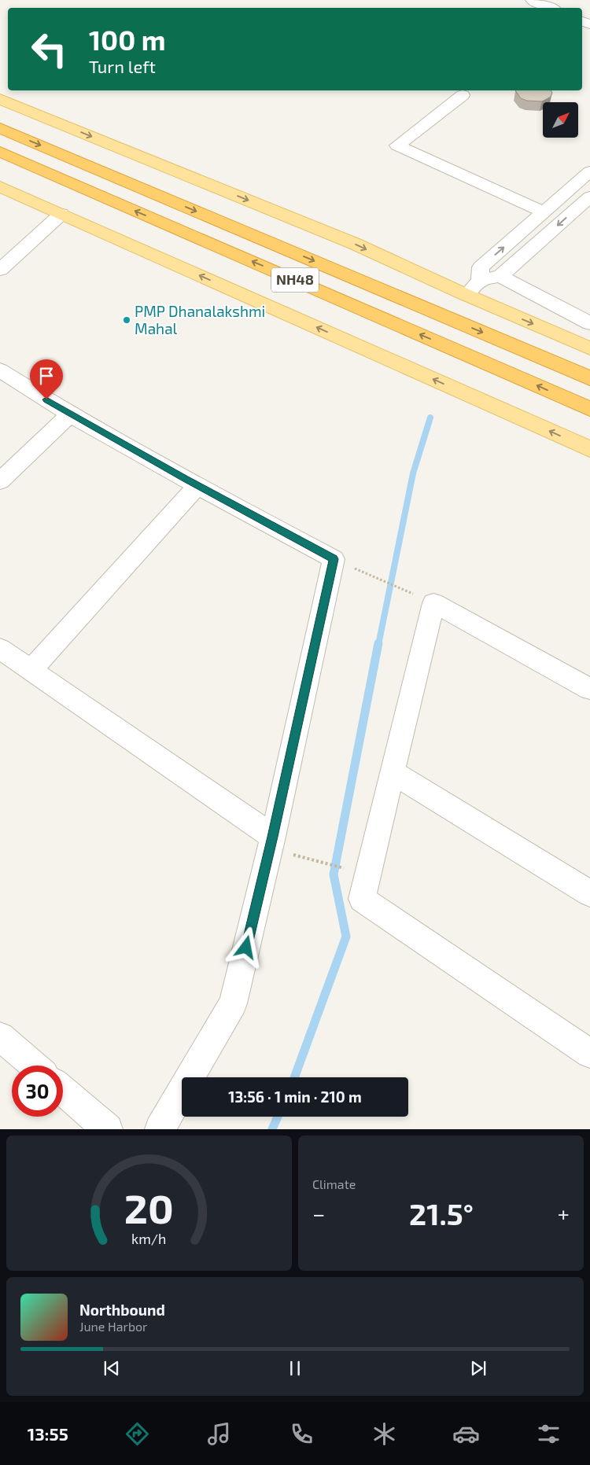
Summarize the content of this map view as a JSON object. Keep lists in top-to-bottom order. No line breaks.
{"streets":{"highway":["NH48"]},"places":["PMP Dhanalakshmi Mahal"],"north":"top right","page":{"turn":["100 m","Turn left"],"limit":"30","trip":"13:56 · 1 min · 210 m","tile":"Climate","heat":["−","21.5°","+"],"song":["Northbound","June Harbor"],"tabs":"13:55","gauge":["20","km/h"]}}
